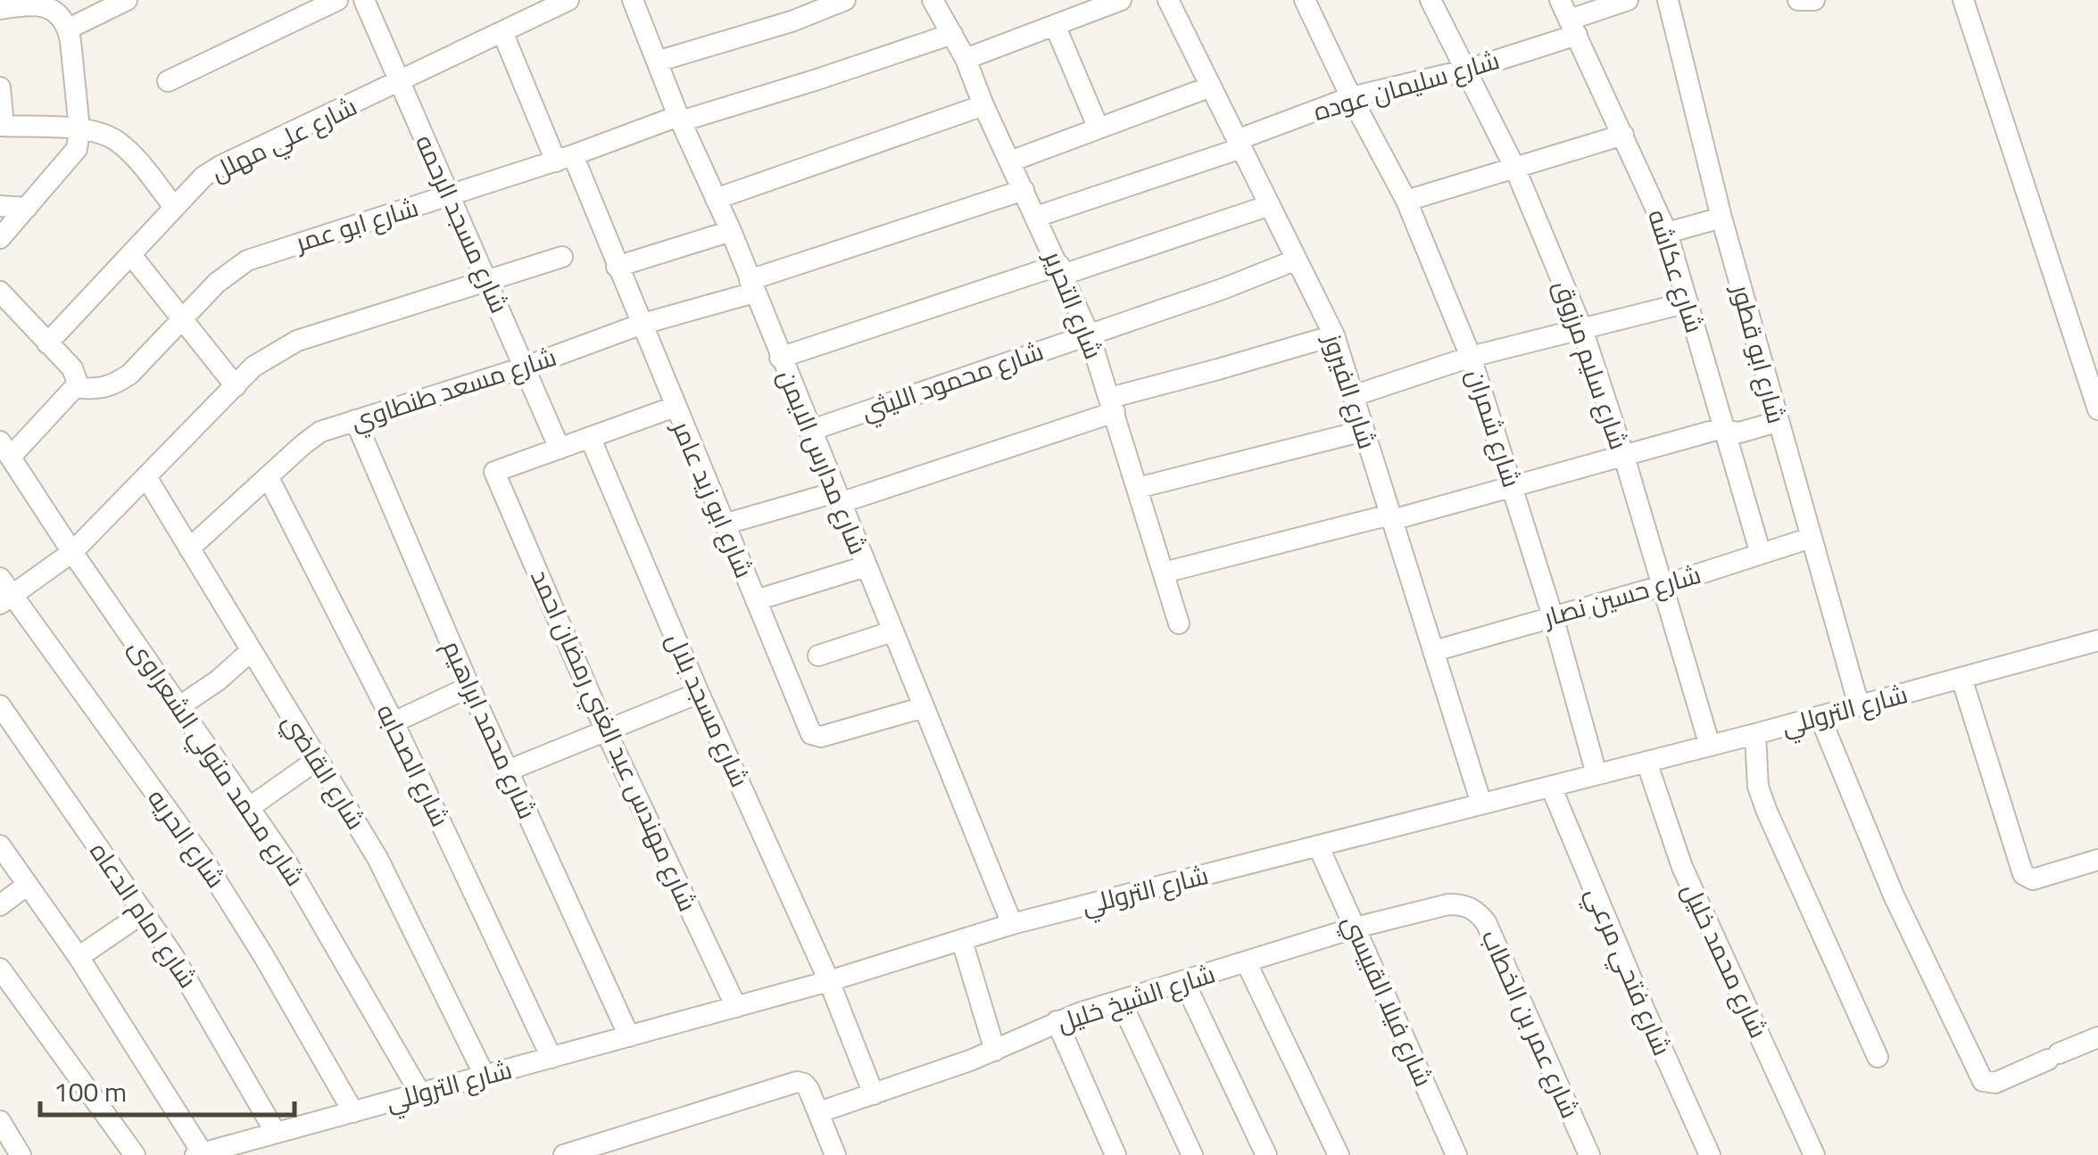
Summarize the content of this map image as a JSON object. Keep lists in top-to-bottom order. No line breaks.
{"streets":{"street":["شارع سليمان عوده","شارع علي مهلل","شارع مسجد الرحمه","شارع ابو عمر","شارع عكاشه","شارع التحرير","شارع ابو قطور","شارع سليم مرزوق","شارع محمود الليثي","شارع مسعد طنطاوي","شارع الفيروز","شارع شمران","شارع مدارس الايمن","شارع ابو زيد عامر","شارع حسين نصار","شارع مسجد بلال","شارع التروللي","شارع محمد ابراهيم","شارع مهندس عبد الغني رمضان احمد","شارع محمد متولي الشعراوى","شارع الصحابه","شارع القاضي","شارع الحريه","شارع امام الدعاه","شارع محمد خليل","شارع فتحي مرعي","شارع الشيخ خليل","شارع فيلا القبيسي","شارع عمر بن الخطاب"]},"crossings":[["شارع سليمان عوده","شارع عكاشه"],["شارع سليمان عوده","شارع التحرير"],["شارع سليمان عوده","شارع سليم مرزوق"],["شارع سليمان عوده","شارع الفيروز"],["شارع سليمان عوده","شارع شمران"],["شارع علي مهلل","شارع مسجد الرحمه"],["شارع علي مهلل","شارع ابو زيد عامر"],["شارع مسجد الرحمه","شارع ابو عمر"],["شارع مسجد الرحمه","شارع مسعد طنطاوي"],["شارع مسجد الرحمه","شارع مهندس عبد الغني رمضان احمد"],["شارع ابو عمر","شارع التحرير"],["شارع ابو عمر","شارع مدارس الايمن"],["شارع ابو عمر","شارع ابو زيد عامر"],["شارع عكاشه","شارع حسين نصار"],["شارع التحرير","شارع محمود الليثي"],["شارع التحرير","شارع مسعد طنطاوي"],["شارع ابو قطور","شارع حسين نصار"],["شارع ابو قطور","شارع التروللي"],["شارع سليم مرزوق","شارع حسين نصار"],["شارع سليم مرزوق","شارع التروللي"],["شارع محمود الليثي","شارع الفيروز"],["شارع محمود الليثي","شارع مدارس الايمن"],["شارع مسعد طنطاوي","شارع مدارس الايمن"],["شارع مسعد طنطاوي","شارع ابو زيد عامر"],["شارع مسعد طنطاوي","شارع محمد ابراهيم"],["شارع مسعد طنطاوي","شارع الصحابه"],["شارع مسعد طنطاوي","شارع القاضي"],["شارع الفيروز","شارع حسين نصار"],["شارع الفيروز","شارع التروللي"],["شارع شمران","شارع حسين نصار"],["شارع شمران","شارع التروللي"],["شارع مدارس الايمن","شارع ابو زيد عامر"],["شارع مدارس الايمن","شارع التروللي"],["شارع مسجد بلال","شارع التروللي"],["شارع مسجد بلال","شارع الشيخ خليل"],["شارع التروللي","شارع محمد ابراهيم"],["شارع التروللي","شارع مهندس عبد الغني رمضان احمد"],["شارع التروللي","شارع محمد متولي الشعراوى"],["شارع التروللي","شارع الصحابه"],["شارع التروللي","شارع القاضي"],["شارع التروللي","شارع الحريه"],["شارع التروللي","شارع امام الدعاه"],["شارع التروللي","شارع محمد خليل"],["شارع التروللي","شارع فتحي مرعي"],["شارع التروللي","شارع فيلا القبيسي"],["شارع الشيخ خليل","شارع فيلا القبيسي"],["شارع الشيخ خليل","شارع عمر بن الخطاب"],["شارع فيلا القبيسي","شارع عمر بن الخطاب"]],"scale_bar":"100 m"}
